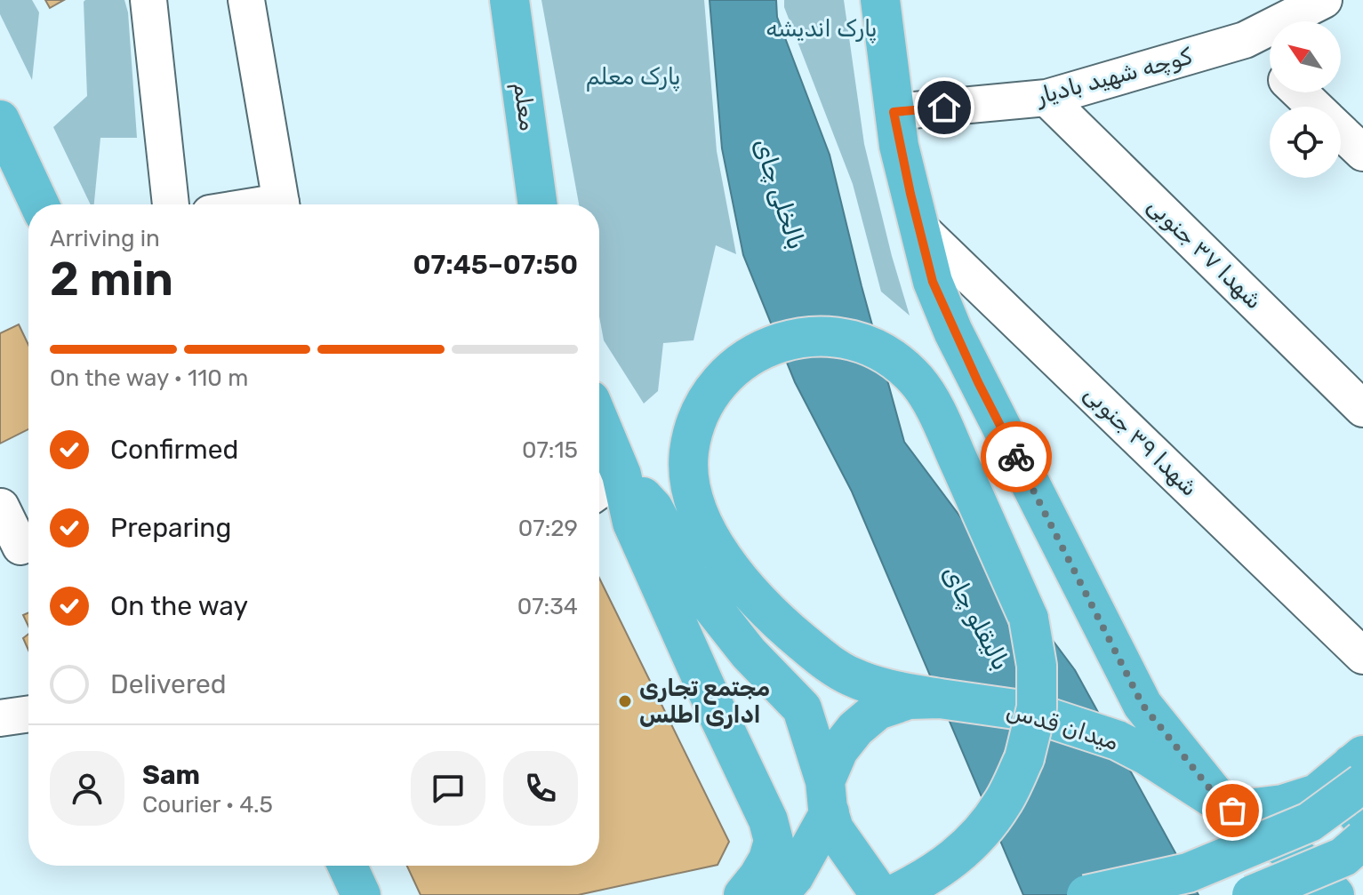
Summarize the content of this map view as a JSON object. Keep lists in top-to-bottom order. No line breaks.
{"streets":{"main road":["معلم","میدان قدس"],"street":["کوچه شهید بادیار","شهدا ۳۷ جنوبی","شهدا ۳۹ جنوبی"]},"crossings":[["کوچه شهید بادیار","شهدا ۳۷ جنوبی"]],"water":["بالخلی چای","بالیقلو چای"],"parks":["پارک اندیشه","پارک معلم"],"places":["مجتمع تجاری اداری اطلس"],"north":"top left","page":{"heading":["2 min","Arriving in","07:45–07:50"],"panel":["Sam","Courier · 4.5"],"bar":"On the way · 110 m","list":[["Confirmed","07:15"],["Preparing","07:29"],["On the way","07:34"],"Delivered"]}}
